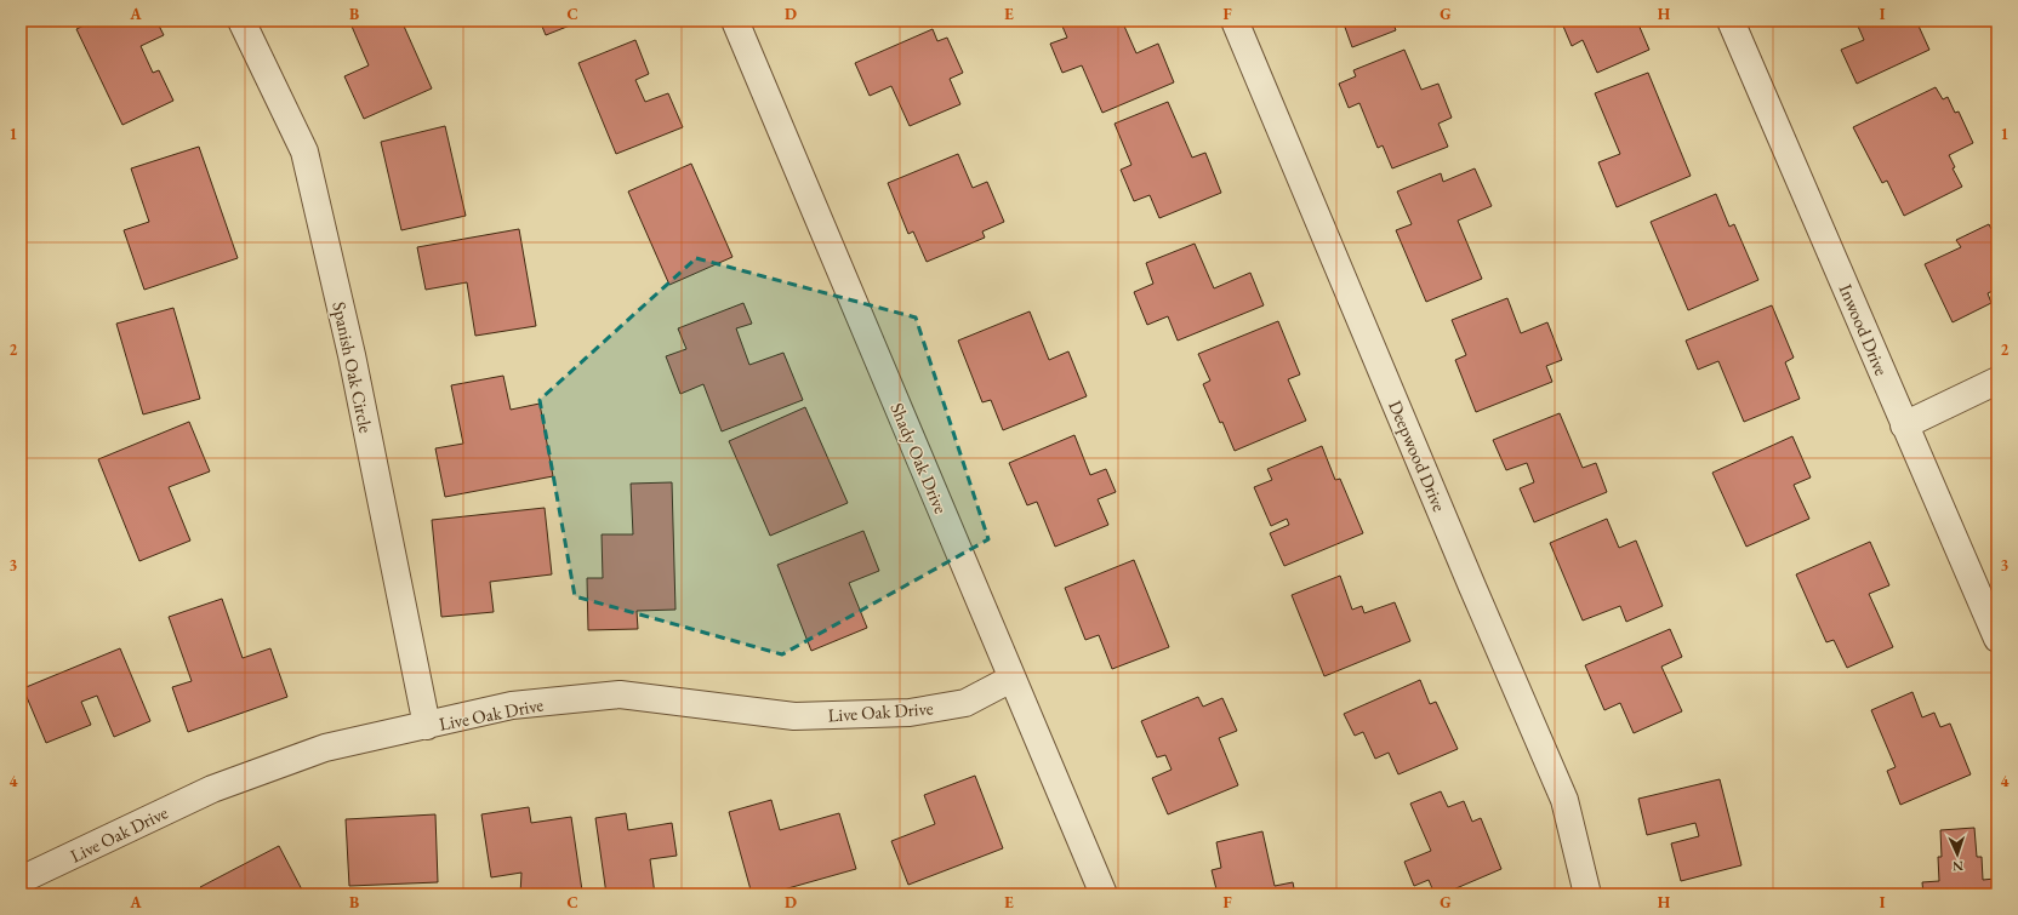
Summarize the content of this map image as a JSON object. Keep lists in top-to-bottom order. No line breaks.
{"streets":{"street":["Inwood Drive","Spanish Oak Circle","Deepwood Drive","Shady Oak Drive","Live Oak Drive"]},"crossings":[["Spanish Oak Circle","Live Oak Drive"],["Shady Oak Drive","Live Oak Drive"]],"north":"bottom","grid":{"columns":["A","B","C","D","E","F","G","H","I"],"rows":["1","2","3","4"]}}
